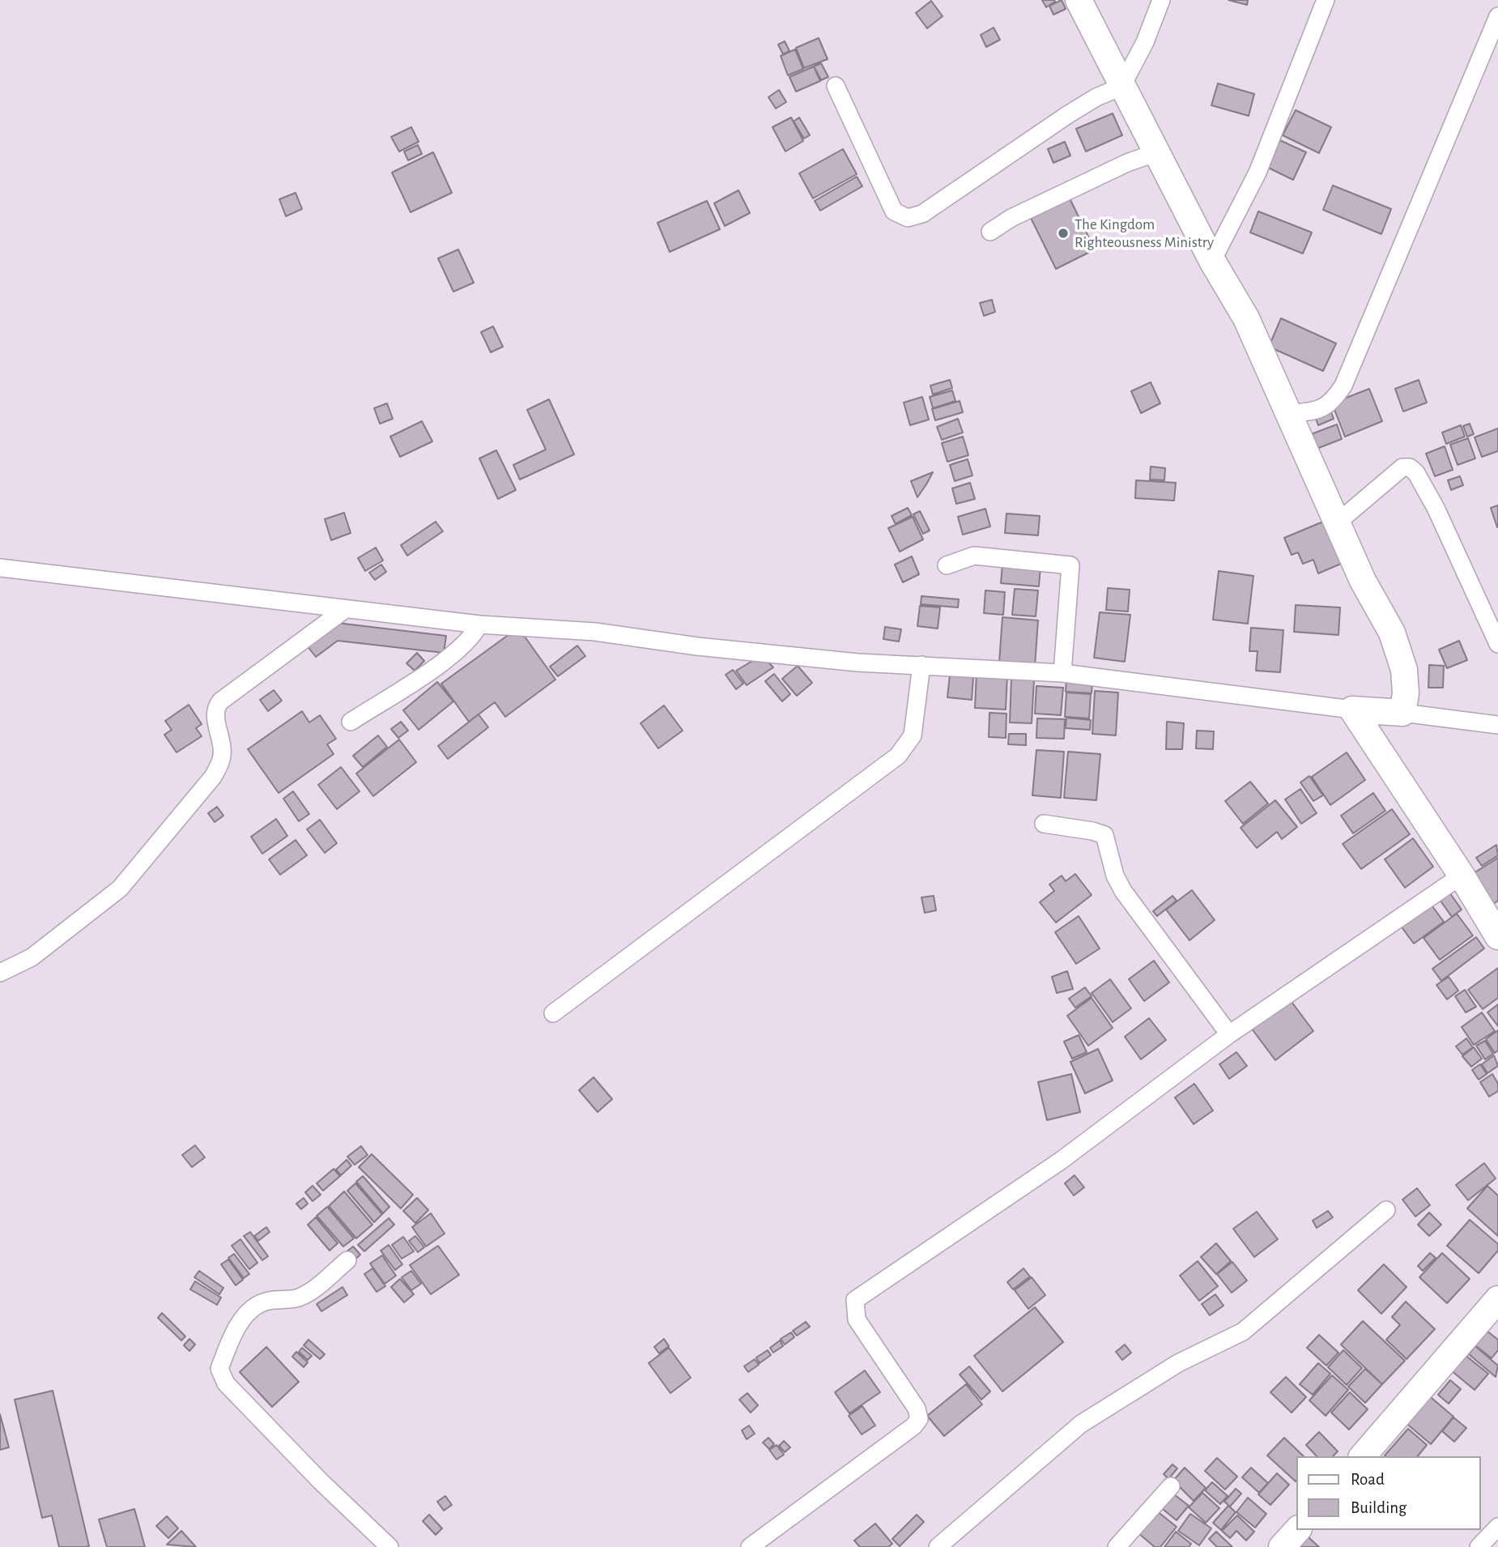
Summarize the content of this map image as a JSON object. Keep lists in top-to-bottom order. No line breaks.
{"places":["The Kingdom Righteousness Ministry"],"legend":["Road","Building"]}
